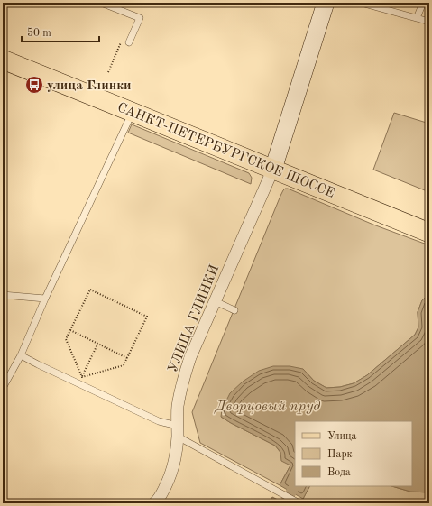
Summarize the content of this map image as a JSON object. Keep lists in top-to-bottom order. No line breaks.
{"streets":{"main road":["САНКТ-ПЕТЕРБУРГСКОЕ ШОССЕ"],"street":["УЛИЦА ГЛИНКИ"]},"crossings":[["САНКТ-ПЕТЕРБУРГСКОЕ ШОССЕ","УЛИЦА ГЛИНКИ"]],"water":["Дворцовый пруд"],"places":{"bus stop":["улица Глинки"]},"legend":["Улица","Парк","Вода"],"scale_bar":"50 m"}
